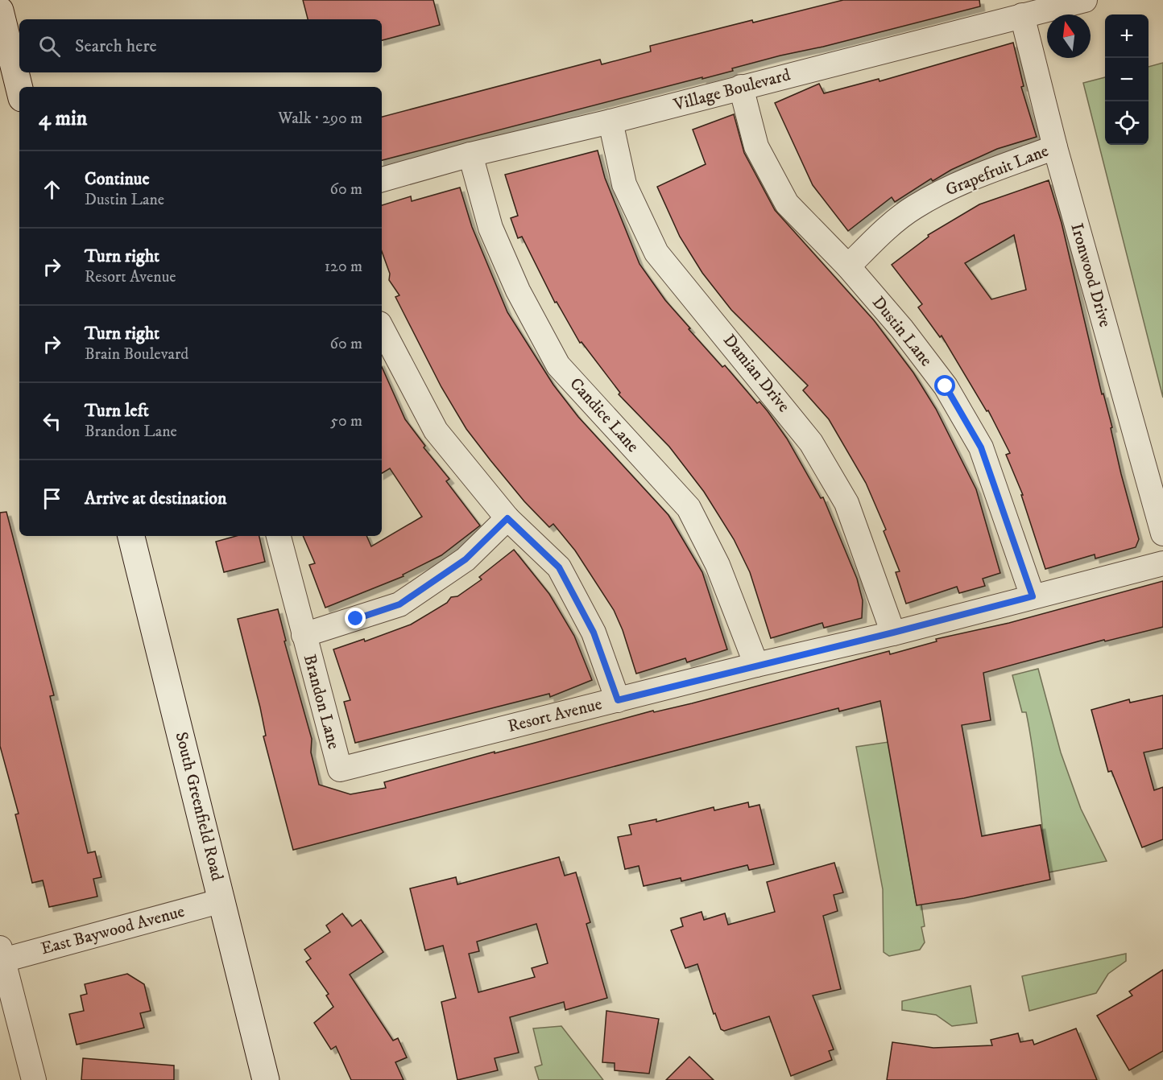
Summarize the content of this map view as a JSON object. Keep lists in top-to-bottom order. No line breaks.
{"streets":{"main road":["South Greenfield Road"],"street":["Village Boulevard","Grapefruit Lane","Ironwood Drive","Dustin Lane","Damian Drive","Candice Lane","Brandon Lane","Resort Avenue","East Baywood Avenue"]},"crossings":[["Village Boulevard","Ironwood Drive"],["Village Boulevard","Dustin Lane"],["Village Boulevard","Damian Drive"],["Village Boulevard","Candice Lane"],["Grapefruit Lane","Ironwood Drive"],["Grapefruit Lane","Dustin Lane"],["Dustin Lane","Resort Avenue"],["Damian Drive","Resort Avenue"],["Candice Lane","Resort Avenue"],["Brandon Lane","Resort Avenue"],["South Greenfield Road","East Baywood Avenue"]],"north":"top","page":{"map_buttons":["+","−"],"search":"Search here","heading":["4 min","Walk · 290 m"],"list":[["Continue","Dustin Lane","60 m"],["Turn right","Resort Avenue","120 m"],["Turn right","Brain Boulevard","60 m"],["Turn left","Brandon Lane","50 m"],"Arrive at destination"]}}
